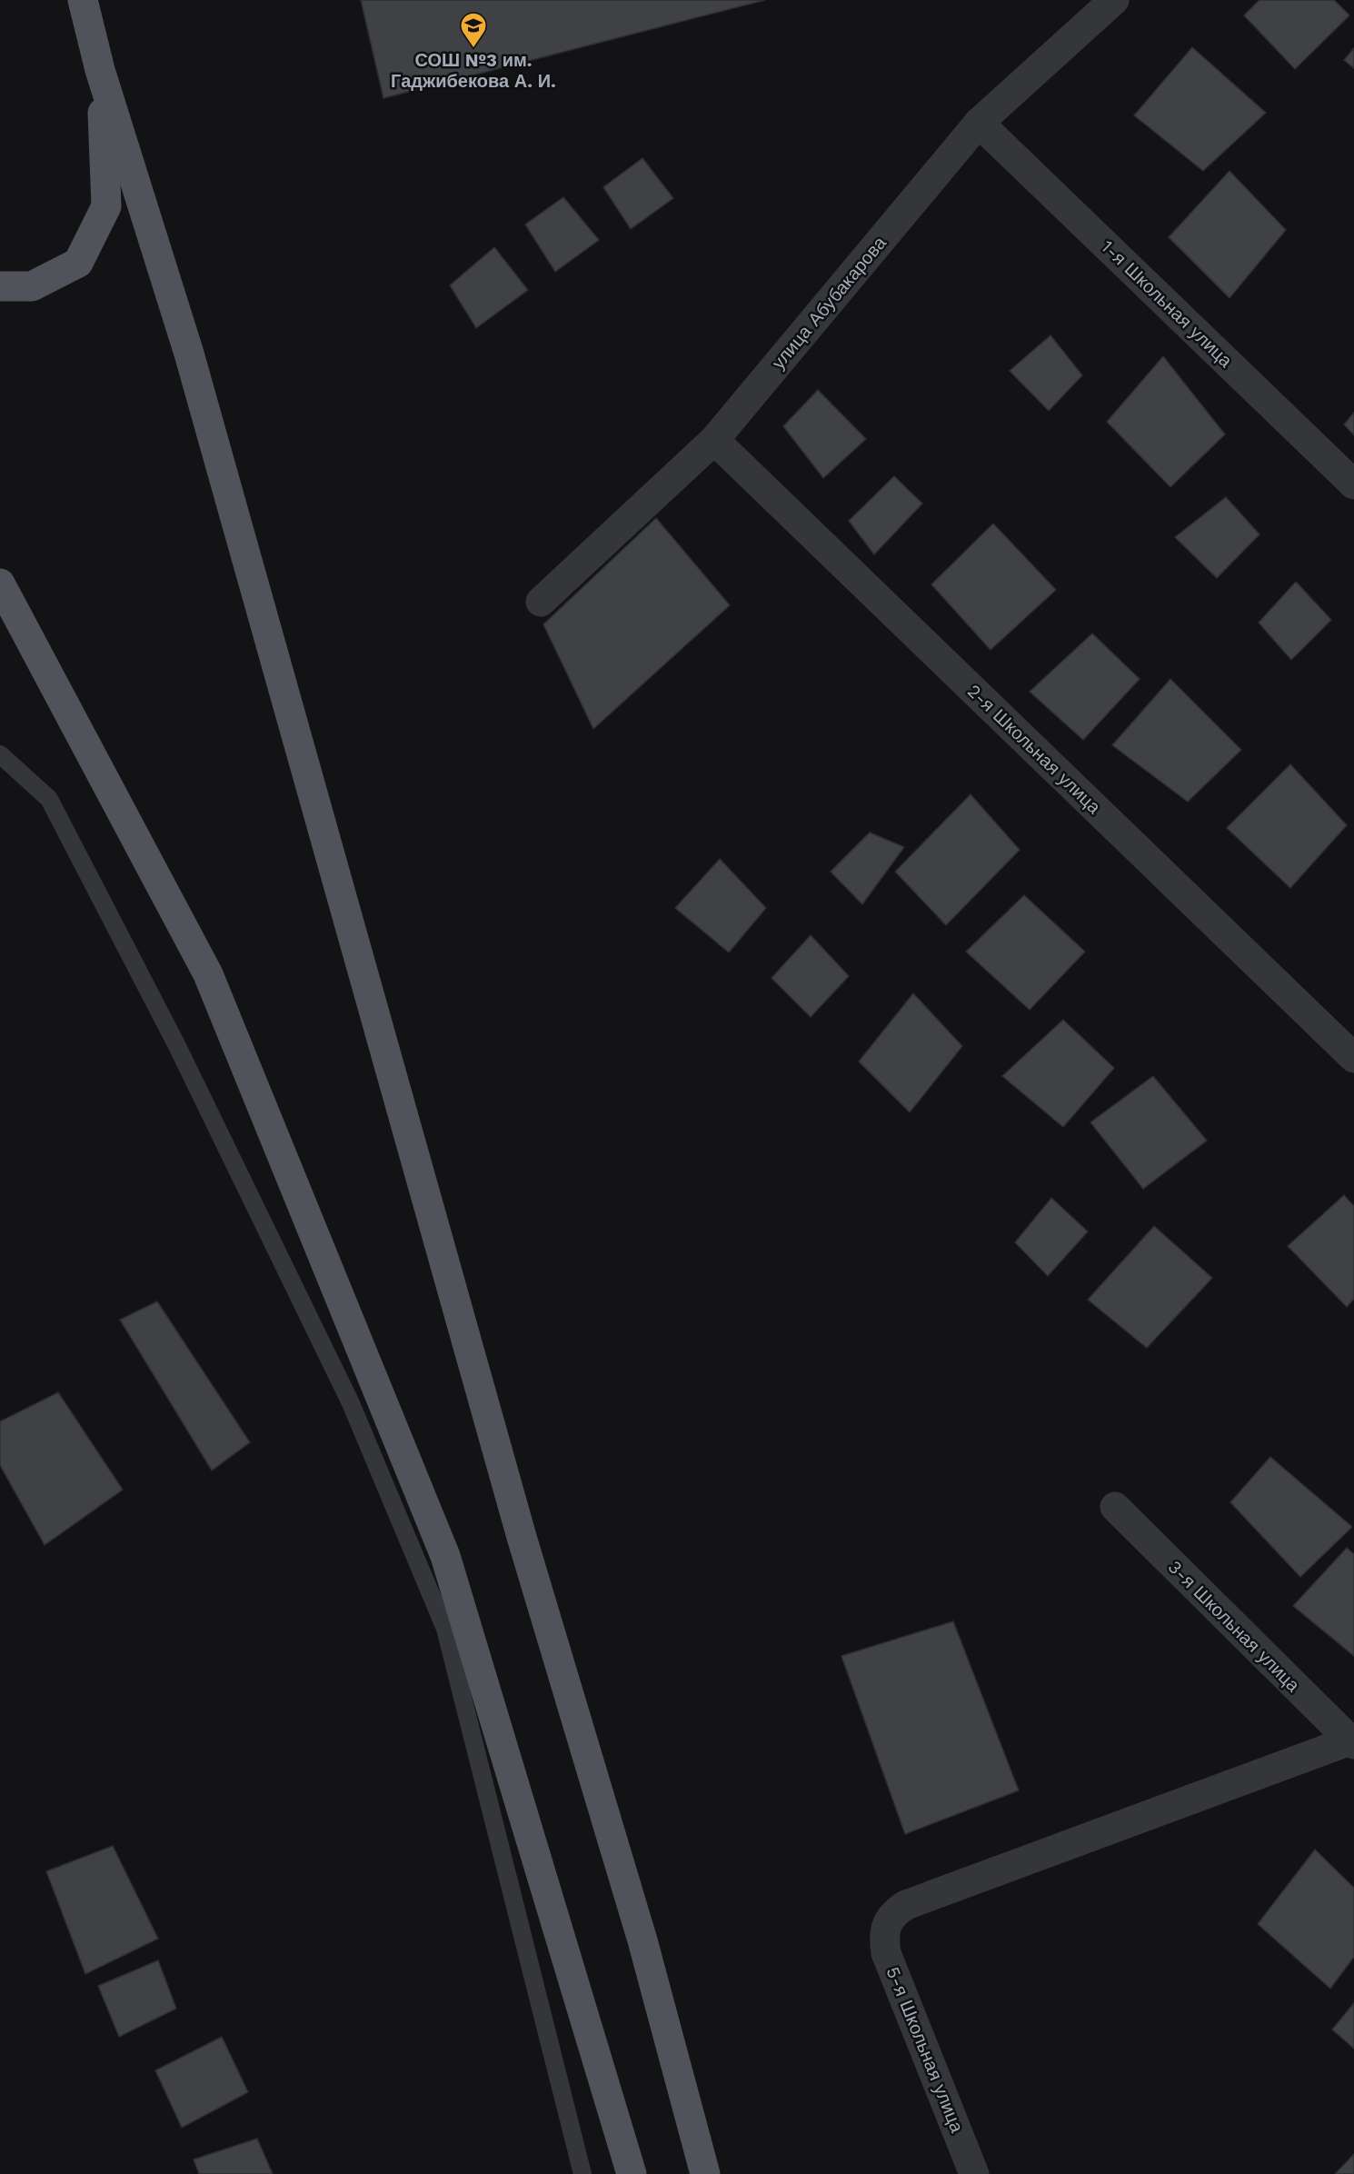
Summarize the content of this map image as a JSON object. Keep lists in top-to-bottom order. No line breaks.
{"streets":{"street":["улица Абубакарова","1-я Школьная улица","2-я Школьная улица","3-я Школьная улица","5-я Школьная улица"]},"crossings":[["улица Абубакарова","1-я Школьная улица"],["улица Абубакарова","2-я Школьная улица"],["3-я Школьная улица","5-я Школьная улица"]],"places":{"school or university":["СОШ №3 им. Гаджибекова А. И."]}}
